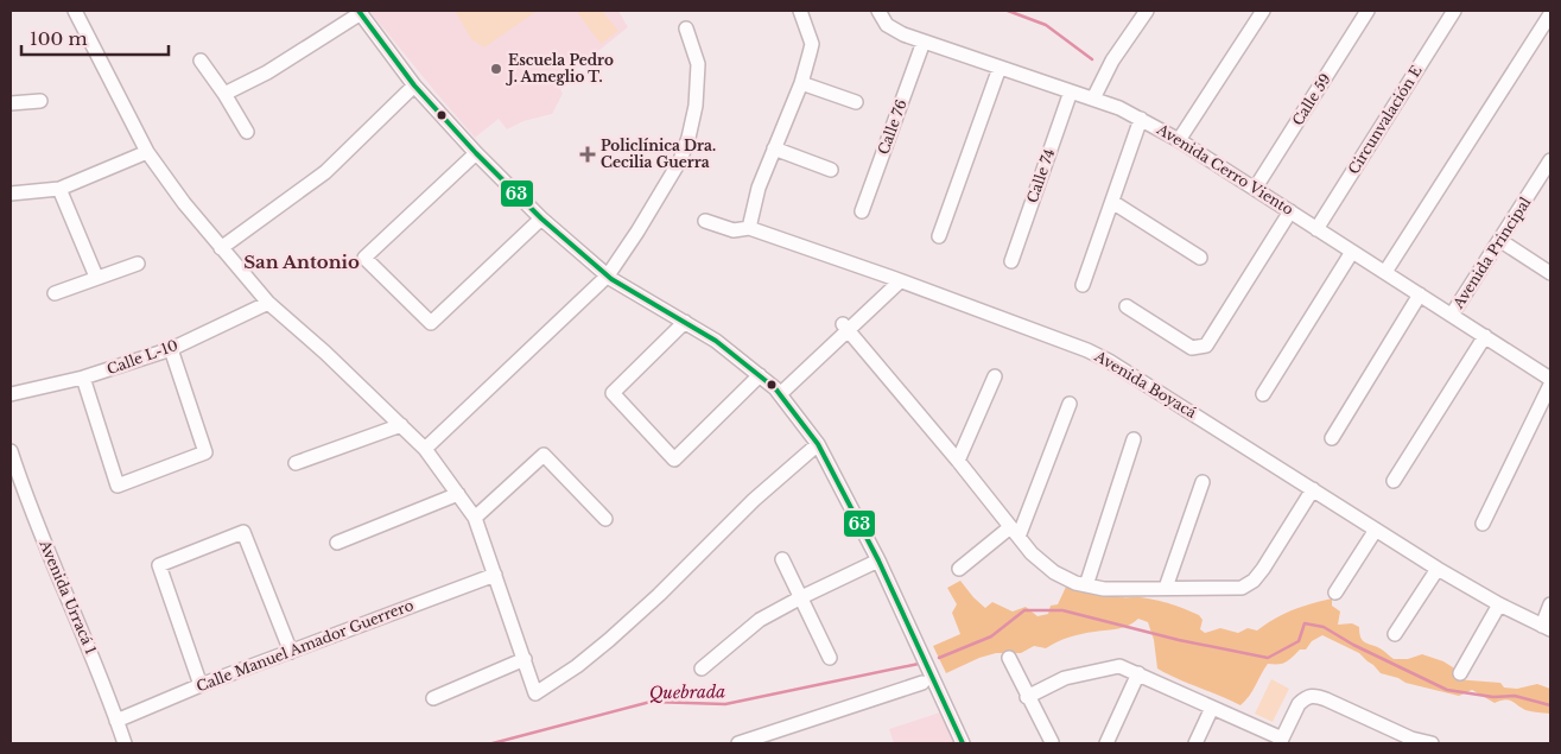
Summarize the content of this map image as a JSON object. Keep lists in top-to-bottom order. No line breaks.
{"streets":{"street":["Calle 59","Circunvalación E","Calle 76","Avenida Cerro Viento","Calle 74","Avenida Principal","Calle L-10","Avenida Boyacá","Avenida Urracá 1","Calle Manuel Amador Guerrero"]},"crossings":[["Calle 59","Avenida Cerro Viento"],["Circunvalación E","Avenida Cerro Viento"],["Calle 76","Avenida Cerro Viento"],["Avenida Cerro Viento","Calle 74"],["Avenida Cerro Viento","Avenida Principal"],["Avenida Urracá 1","Calle Manuel Amador Guerrero"]],"districts":["San Antonio"],"water":["Quebrada"],"places":{"other":["Escuela Pedro J. Ameglio T."],"health":["Policlínica Dra. Cecilia Guerra"]},"lines":["transit line 63"],"scale_bar":"100 m"}
